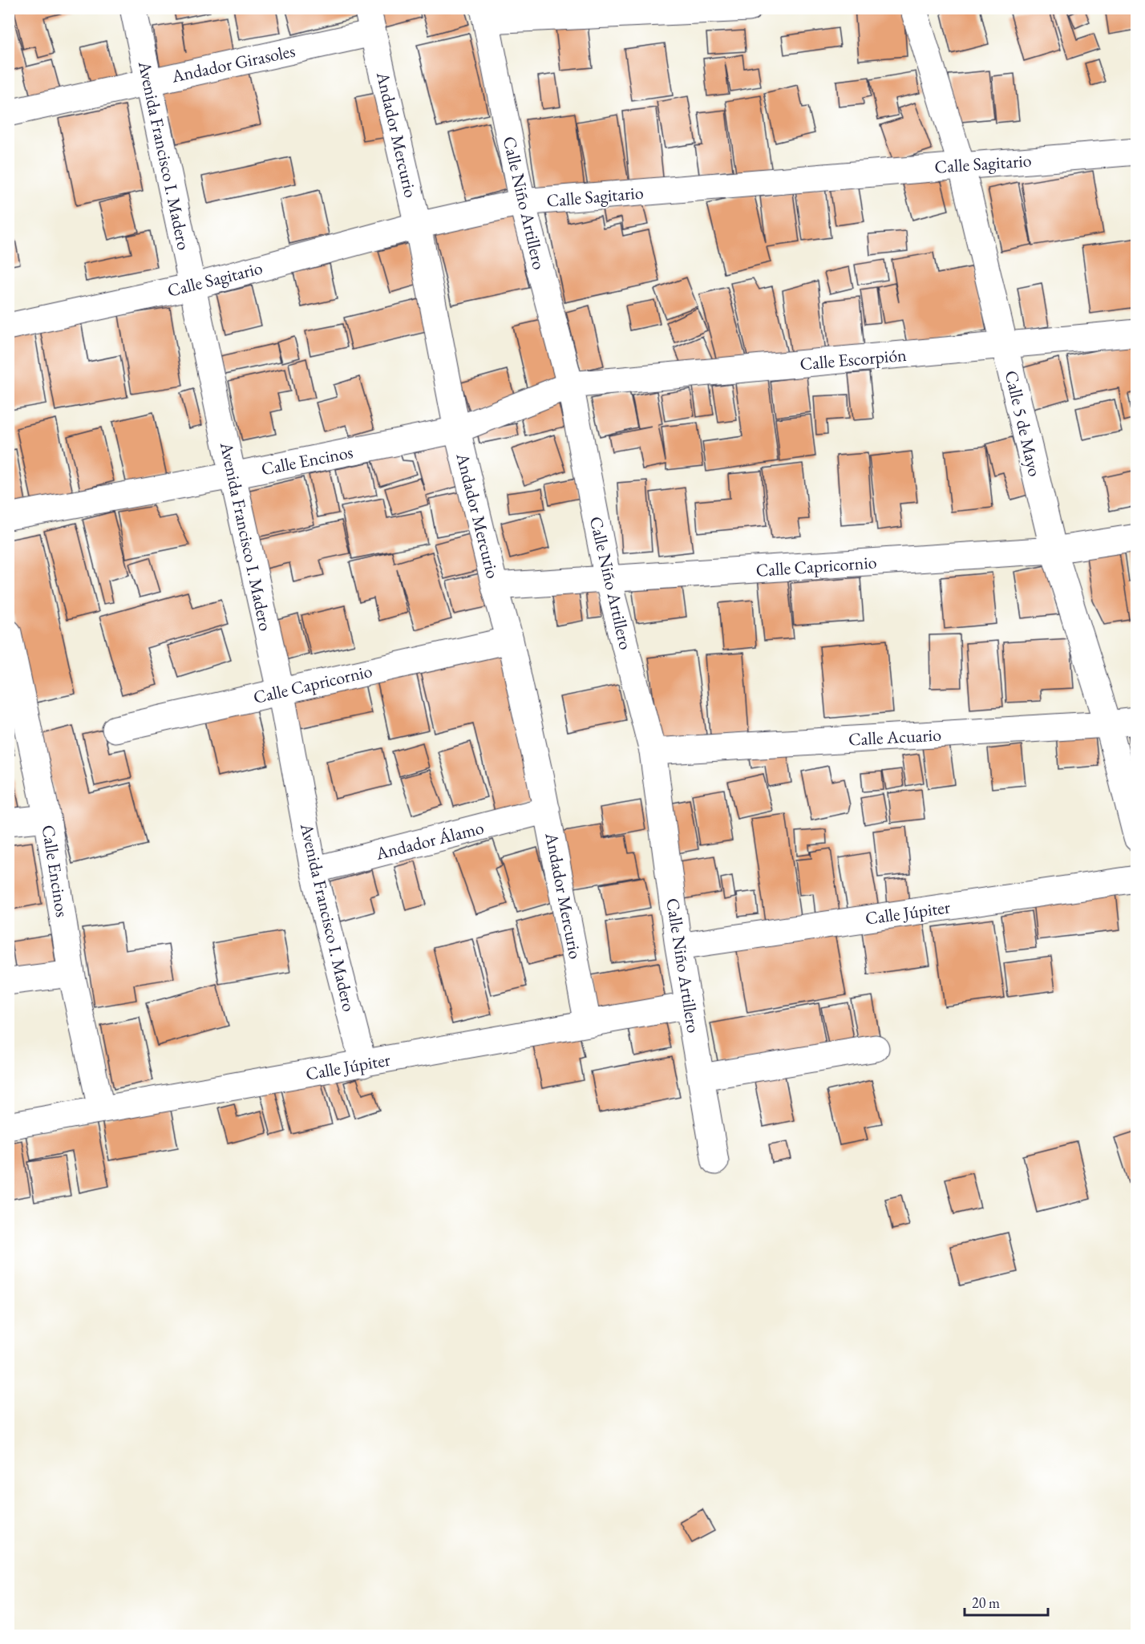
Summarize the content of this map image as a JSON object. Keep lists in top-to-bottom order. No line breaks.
{"streets":{"street":["Andador Girasoles","Andador Mercurio","Avenida Francisco I. Madero","Calle Sagitario","Calle Niño Artillero","Calle Escorpión","Calle 5 de Mayo","Calle Encinos","Calle Capricornio","Calle Acuario","Andador Álamo","Calle Júpiter"]},"crossings":[["Andador Girasoles","Andador Mercurio"],["Andador Girasoles","Avenida Francisco I. Madero"],["Andador Mercurio","Calle Sagitario"],["Andador Mercurio","Calle Encinos"],["Andador Mercurio","Calle Capricornio"],["Andador Mercurio","Andador Álamo"],["Andador Mercurio","Calle Júpiter"],["Avenida Francisco I. Madero","Calle Sagitario"],["Avenida Francisco I. Madero","Calle Encinos"],["Avenida Francisco I. Madero","Calle Capricornio"],["Avenida Francisco I. Madero","Andador Álamo"],["Avenida Francisco I. Madero","Calle Júpiter"],["Calle Sagitario","Calle Niño Artillero"],["Calle Sagitario","Calle 5 de Mayo"],["Calle Niño Artillero","Calle Escorpión"],["Calle Niño Artillero","Calle Encinos"],["Calle Niño Artillero","Calle Capricornio"],["Calle Niño Artillero","Calle Acuario"],["Calle Niño Artillero","Calle Júpiter"],["Calle Escorpión","Calle 5 de Mayo"],["Calle Escorpión","Calle Encinos"],["Calle 5 de Mayo","Calle Capricornio"],["Calle 5 de Mayo","Calle Acuario"],["Calle Encinos","Calle Júpiter"]],"scale_bar":"20 m"}
